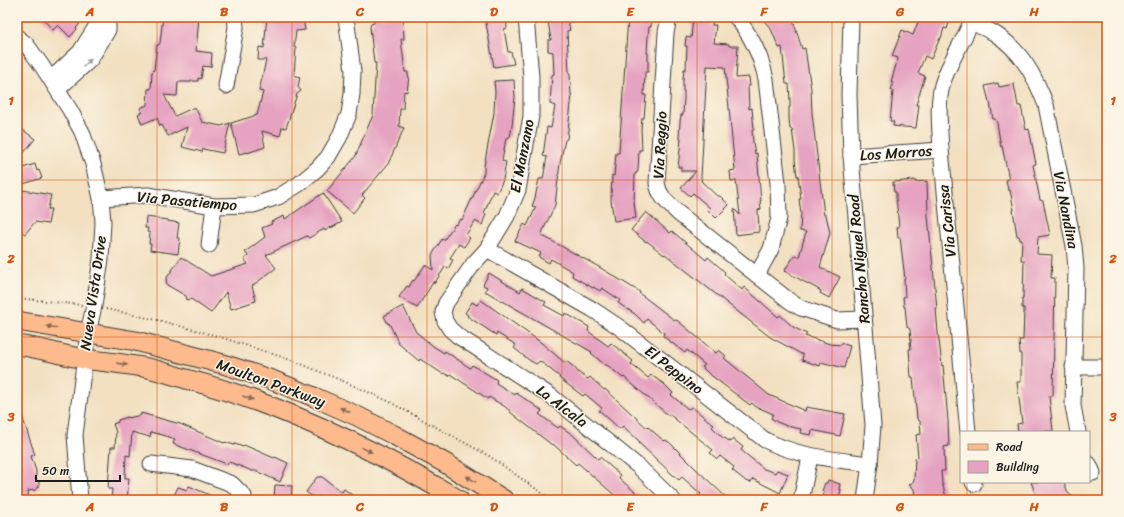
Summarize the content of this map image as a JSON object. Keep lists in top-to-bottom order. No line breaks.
{"streets":{"main road":["Moulton Parkway"],"street":["Via Reggio","Los Morros","El Manzano","Via Pasatiempo","Via Nandina","Via Carissa","Rancho Niguel Road","Nueva Vista Drive","El Peppino","La Alcala"]},"crossings":[["Via Reggio","Rancho Niguel Road"],["Los Morros","Via Carissa"],["Los Morros","Rancho Niguel Road"],["El Manzano","El Peppino"],["El Manzano","La Alcala"],["Via Pasatiempo","Nueva Vista Drive"],["Via Nandina","Via Carissa"],["Rancho Niguel Road","El Peppino"],["Nueva Vista Drive","Moulton Parkway"]],"legend":["Road","Building"],"scale_bar":"50 m","grid":{"columns":["A","B","C","D","E","F","G","H"],"rows":["1","2","3"]}}
